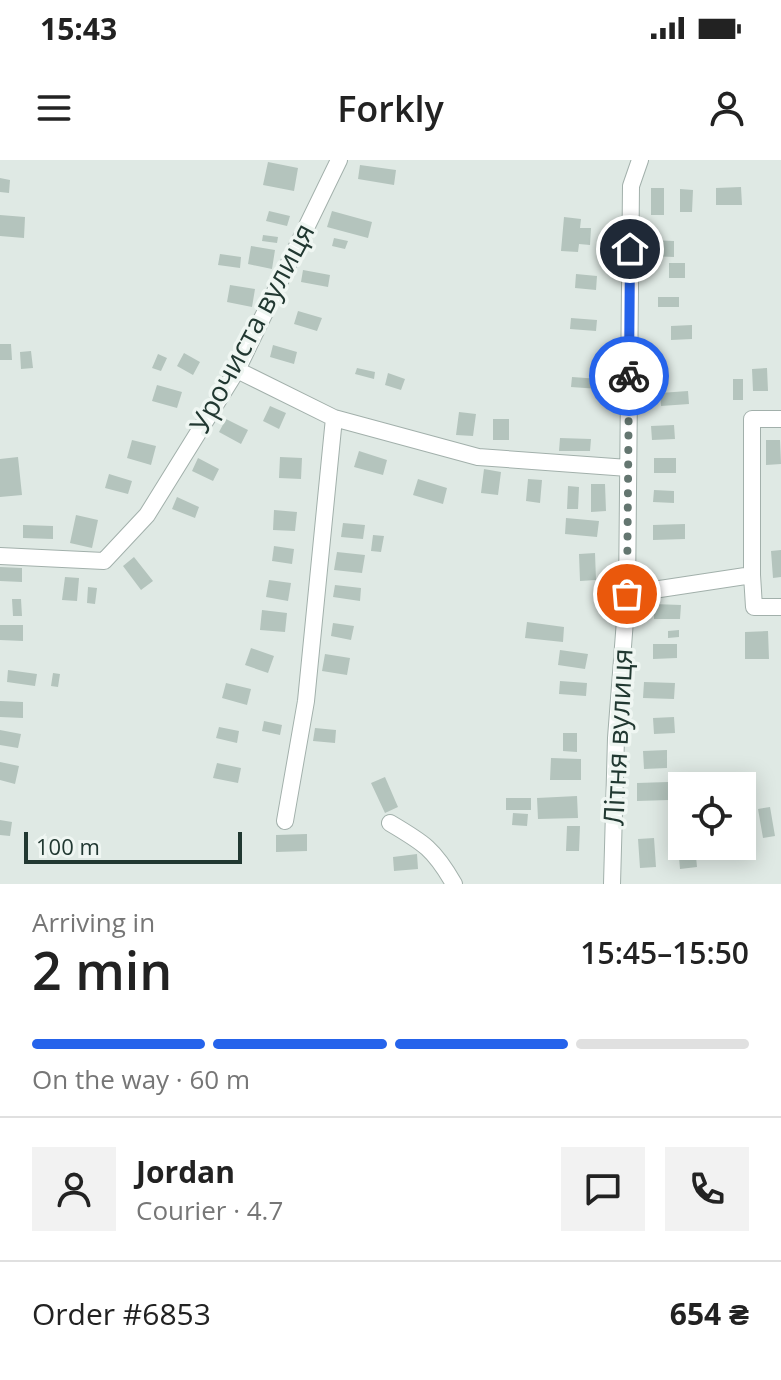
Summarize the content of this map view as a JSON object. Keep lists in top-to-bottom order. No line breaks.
{"streets":{"street":["Урочиста вулиця","Літня вулиця"]},"scale_bar":"100 m","page":{"status":"15:43","header":"Forkly","scale":"100 m","heading":["2 min","Arriving in","15:45–15:50"],"panel":["Jordan","Courier · 4.7","Order #6853","654 ₴"],"bar":"On the way · 60 m"}}
